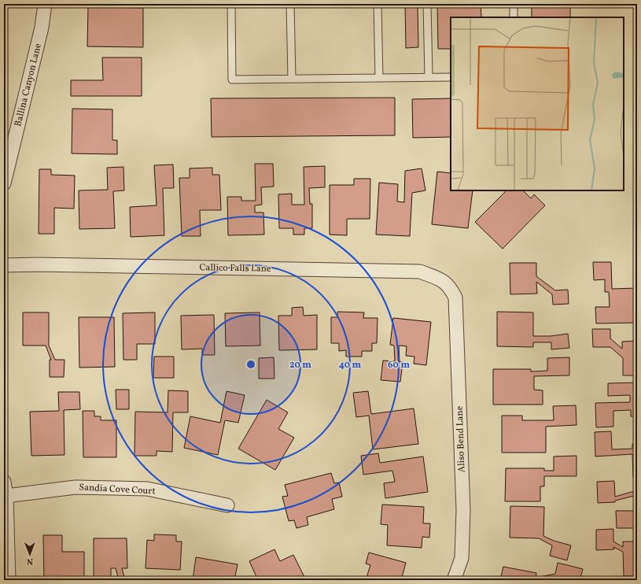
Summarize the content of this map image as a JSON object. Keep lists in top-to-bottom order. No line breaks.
{"streets":{"street":["Ballina Canyon Lane","Callico Falls Lane","Aliso Bend Lane","Sandia Cove Court"]},"crossings":[["Callico Falls Lane","Aliso Bend Lane"]],"north":"bottom","rings":["20 m","40 m","60 m"]}
